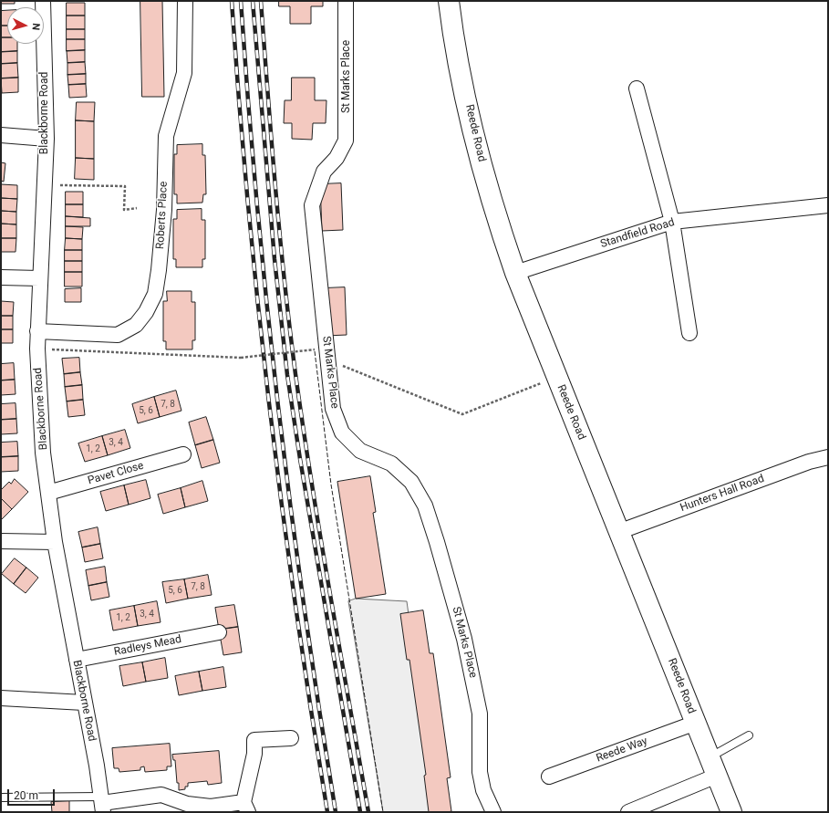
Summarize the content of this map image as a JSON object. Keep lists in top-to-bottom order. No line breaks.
{"streets":{"street":["St Marks Place","Blackborne Road","Reede Road","Roberts Place","Standfield Road","Pavet Close","Hunters Hall Road","Radleys Mead","Reede Way"]},"crossings":[["Blackborne Road","Roberts Place"],["Blackborne Road","Pavet Close"],["Blackborne Road","Radleys Mead"],["Reede Road","Standfield Road"],["Reede Road","Hunters Hall Road"],["Reede Road","Reede Way"]],"house_numbers":["7, 8","5, 6","3, 4","1, 2","7, 8","5, 6","3, 4","1, 2"],"scale_bar":"20 m","north":"right"}
